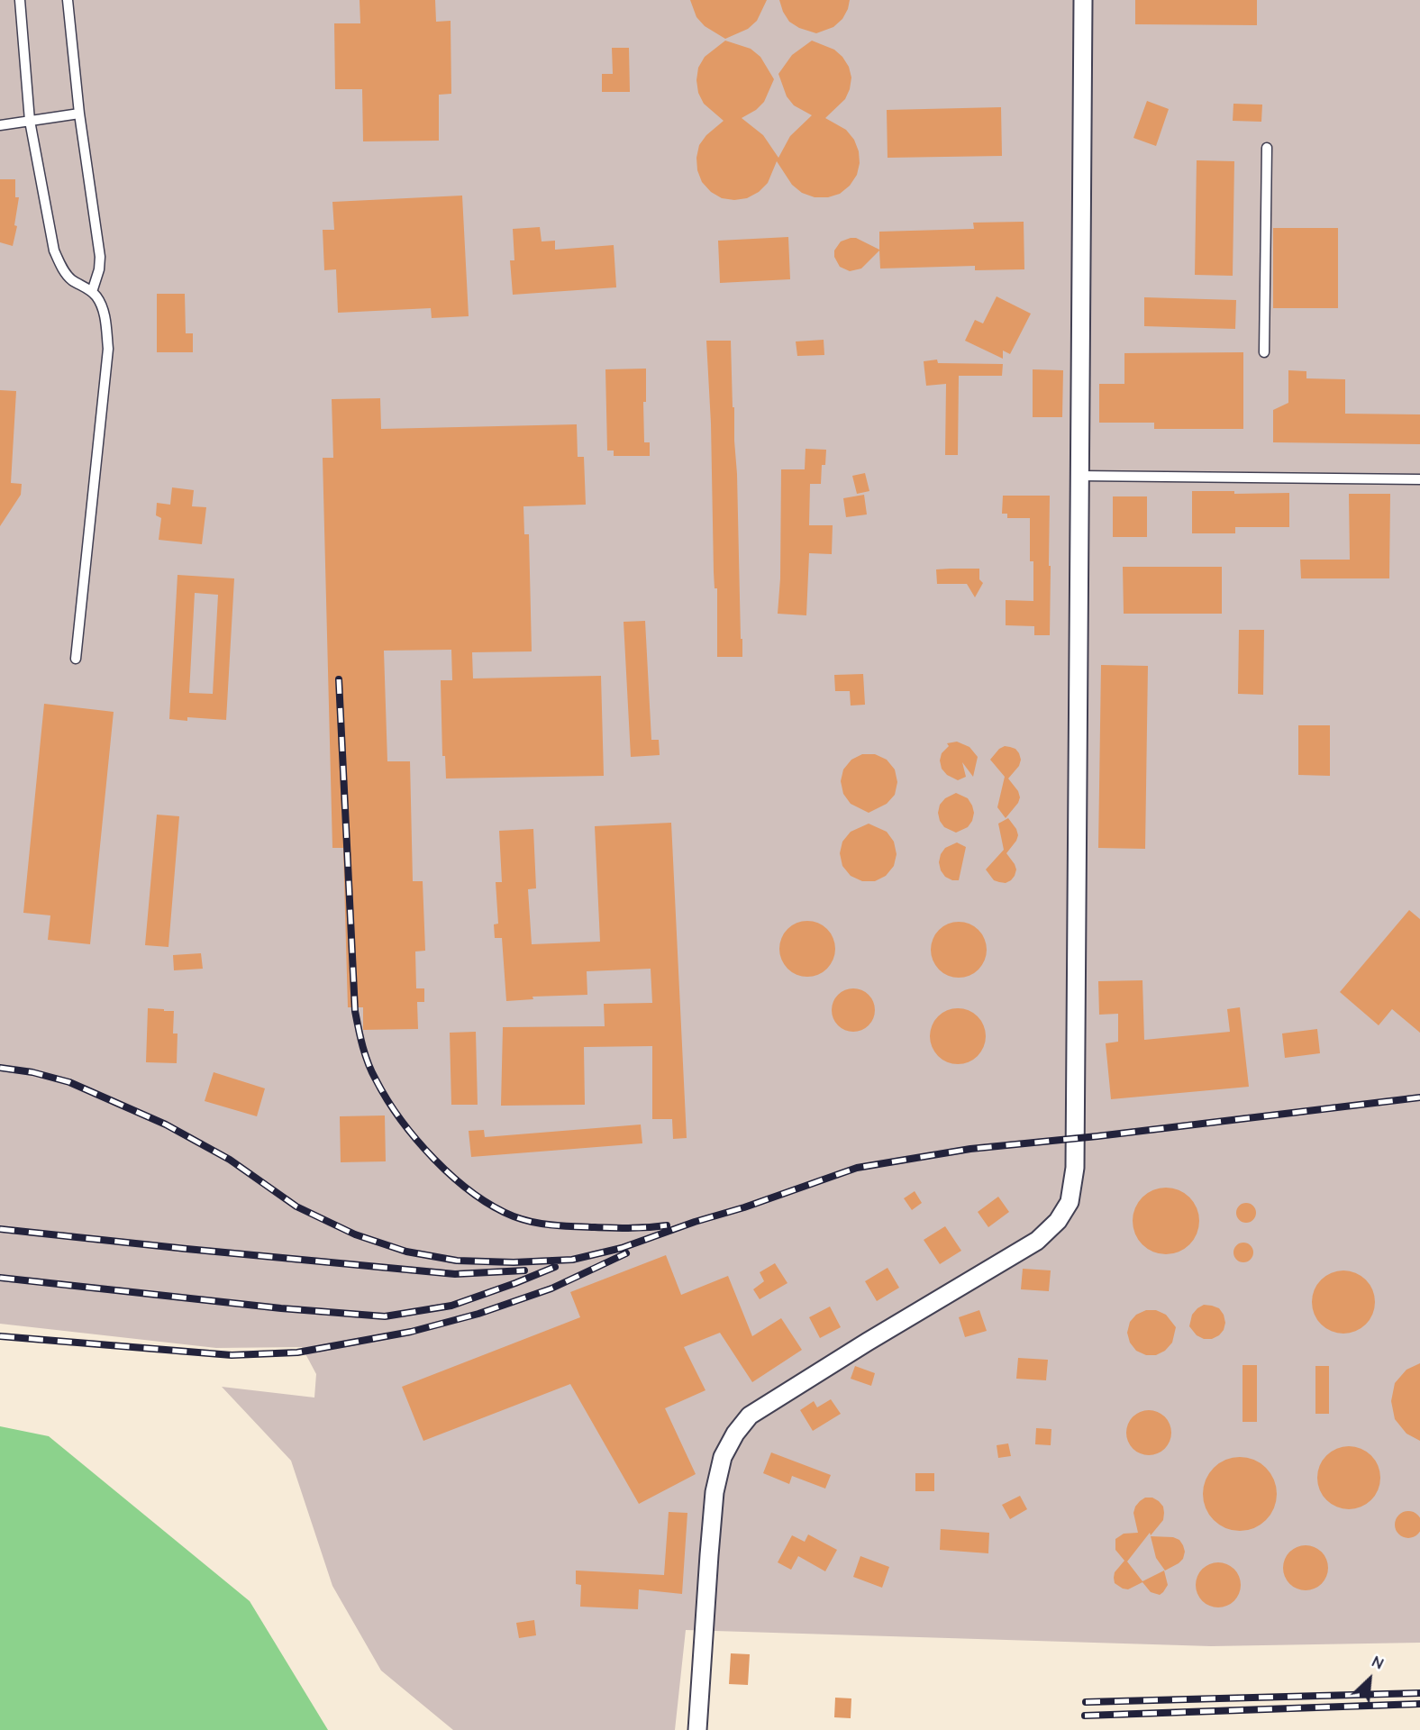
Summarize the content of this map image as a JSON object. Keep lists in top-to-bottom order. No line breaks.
{"north":"top right"}
